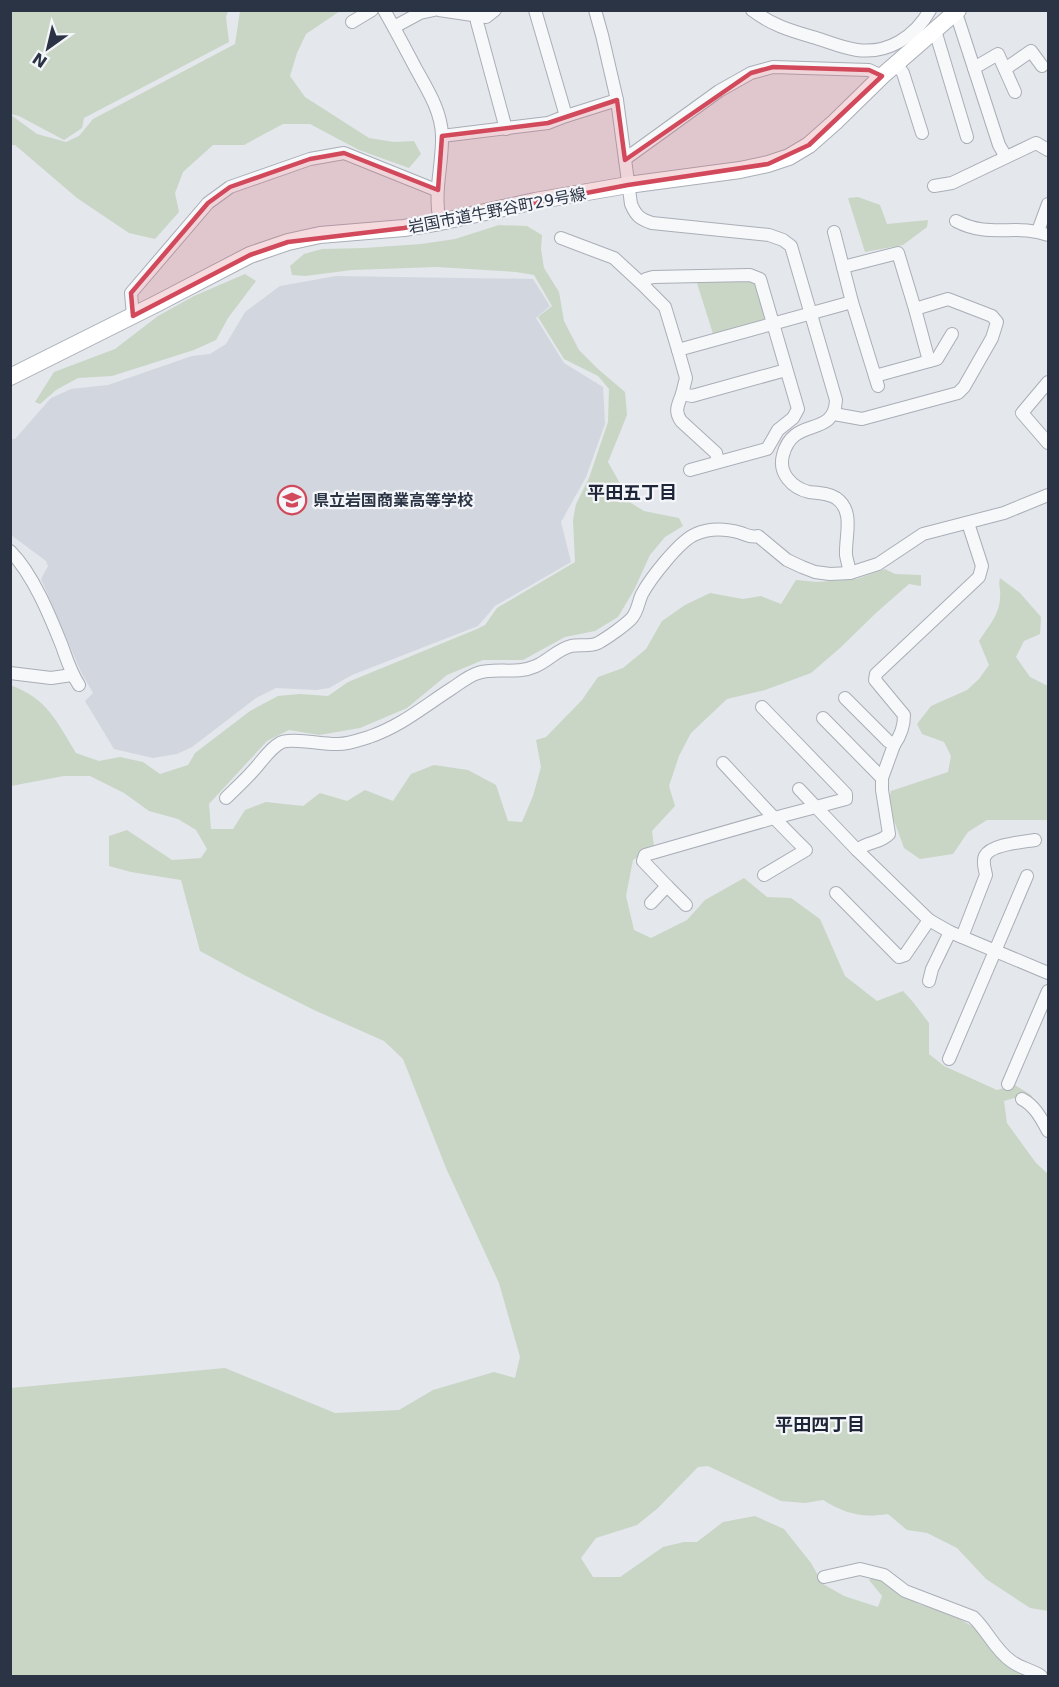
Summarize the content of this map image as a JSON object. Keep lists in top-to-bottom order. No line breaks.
{"streets":{"street":["岩国市道牛野谷町29号線"]},"districts":["平田五丁目","平田四丁目"],"places":{"school or university":["県立岩国商業高等学校"]},"north":"bottom left"}
